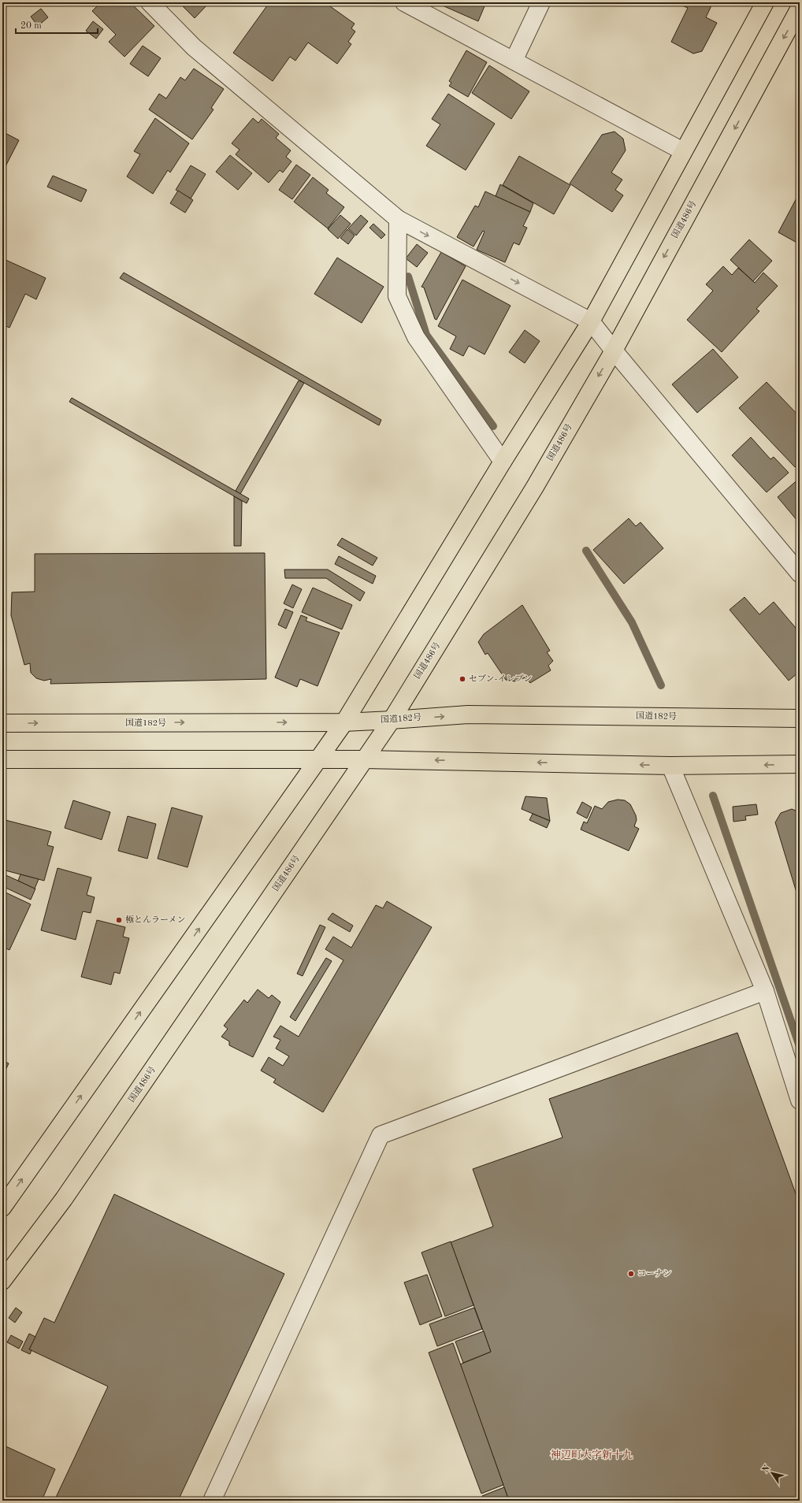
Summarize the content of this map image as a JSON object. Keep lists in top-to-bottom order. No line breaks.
{"streets":{"highway":["国道486号","国道182号"]},"crossings":[["国道486号","国道182号"]],"districts":["神辺町大字新十九"],"places":["セブン-イレブン","極とんラーメン","コーナン"],"scale_bar":"20 m","north":"top left"}
